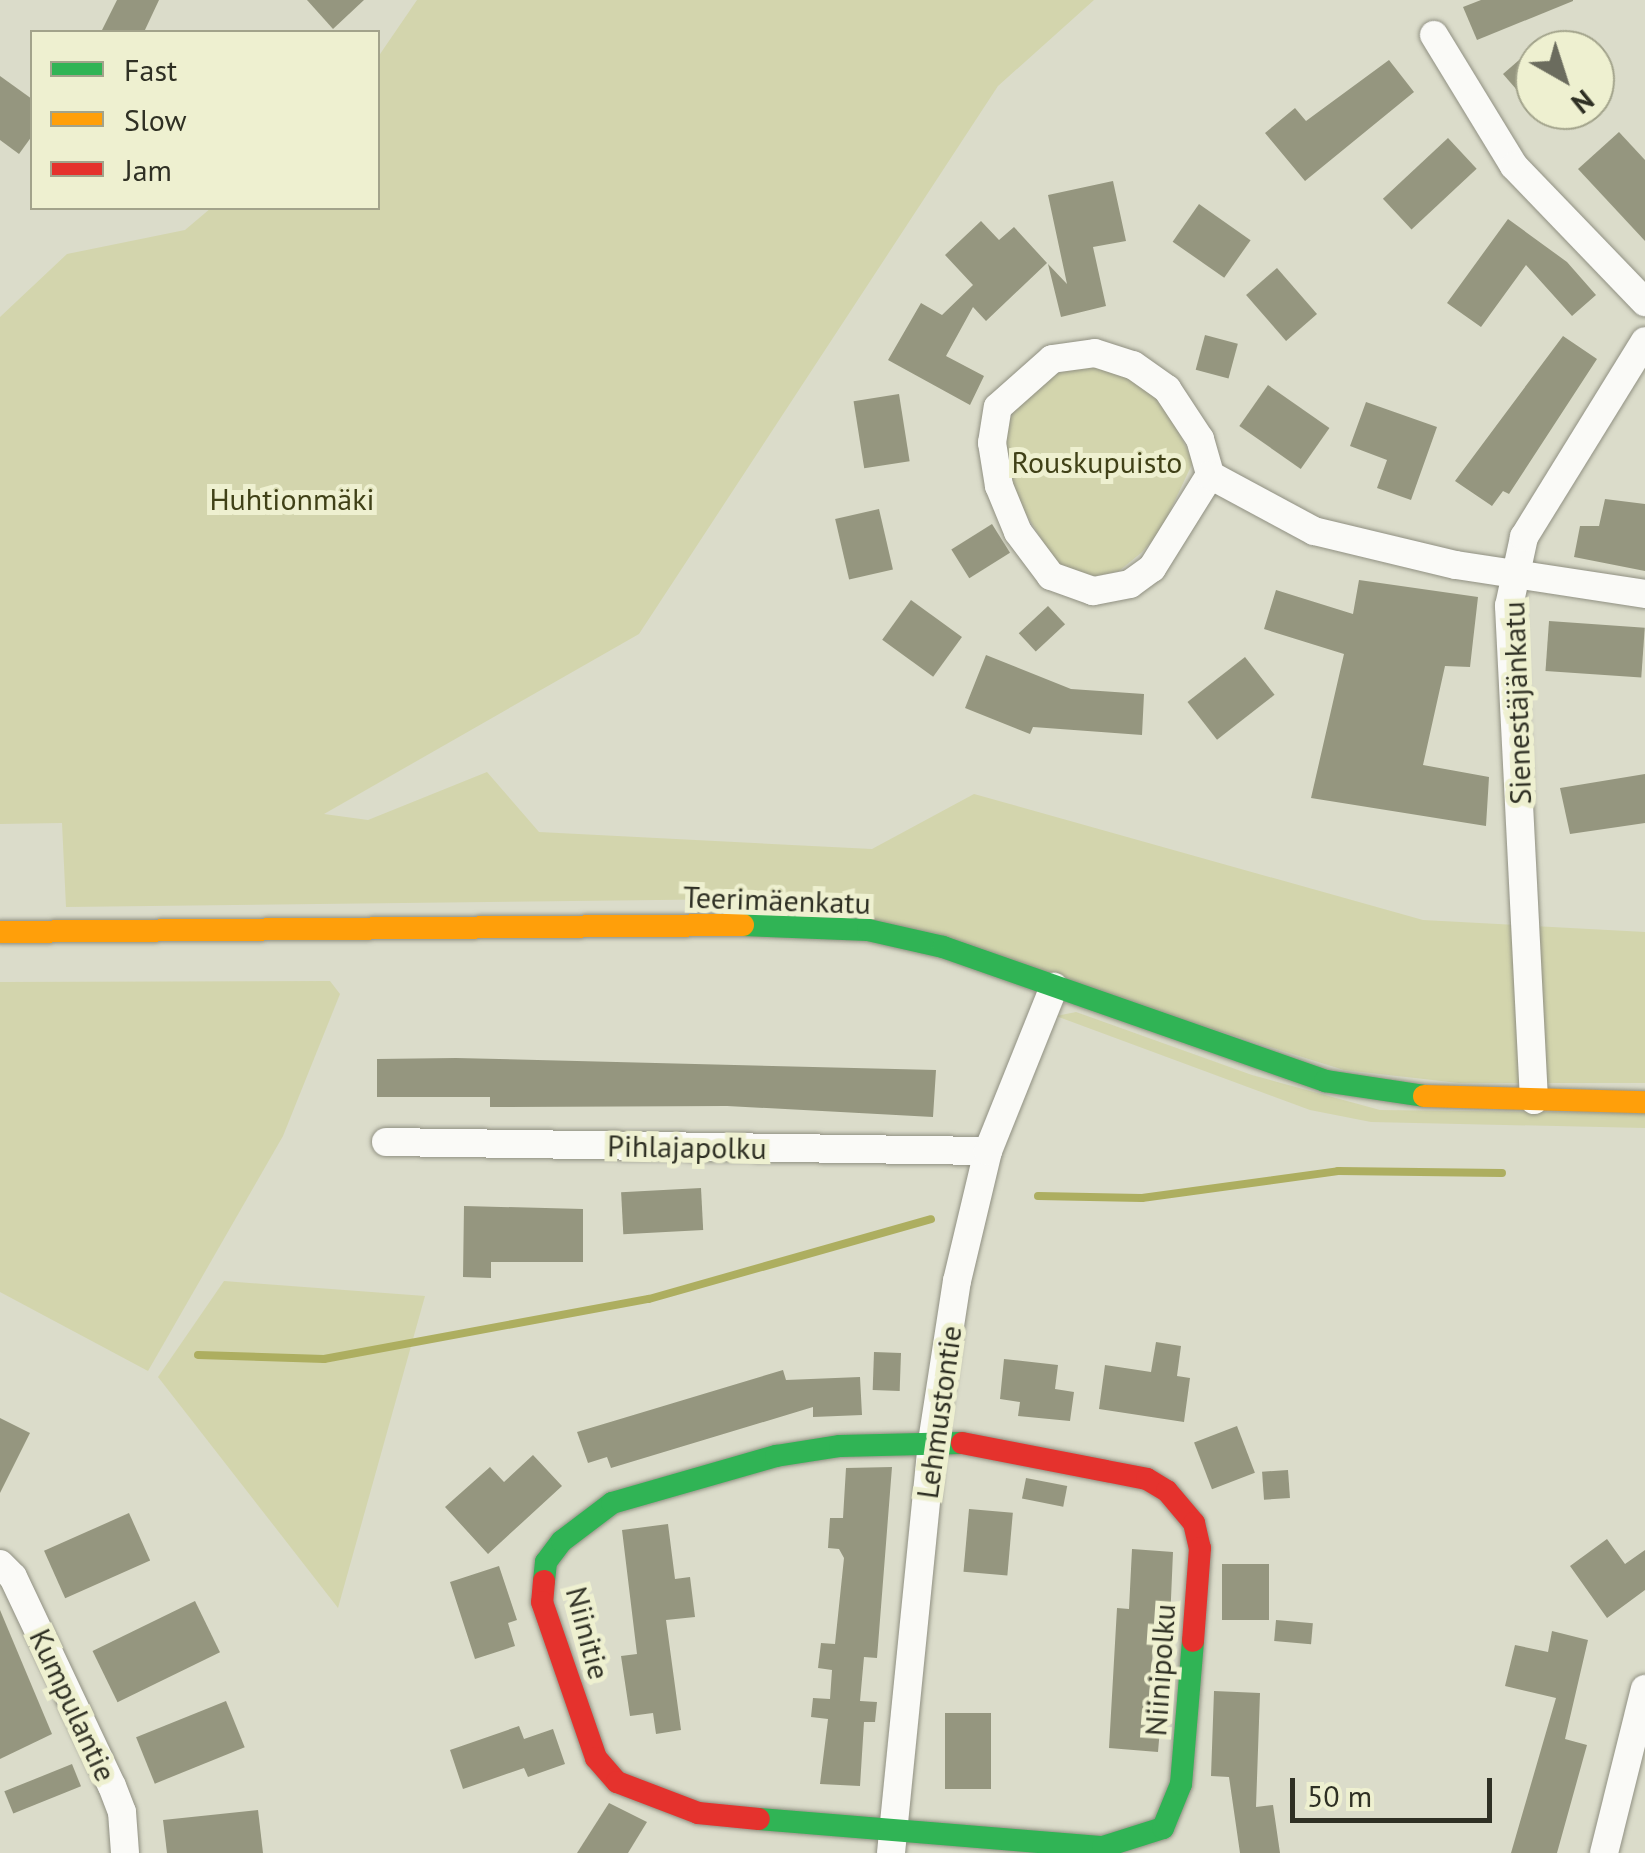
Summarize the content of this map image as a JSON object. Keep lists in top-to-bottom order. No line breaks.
{"streets":{"street":["Sienestäjänkatu","Teerimäenkatu","Pihlajapolku","Lehmustontie","Niinitie","Niinipolku","Kumpulantie"]},"crossings":[["Sienestäjänkatu","Teerimäenkatu"],["Teerimäenkatu","Lehmustontie"],["Pihlajapolku","Lehmustontie"],["Lehmustontie","Niinitie"],["Lehmustontie","Niinipolku"],["Niinitie","Niinipolku"]],"parks":["Rouskupuisto","Huhtionmäki"],"legend":["Fast","Slow","Jam"],"scale_bar":"50 m","north":"bottom right"}
